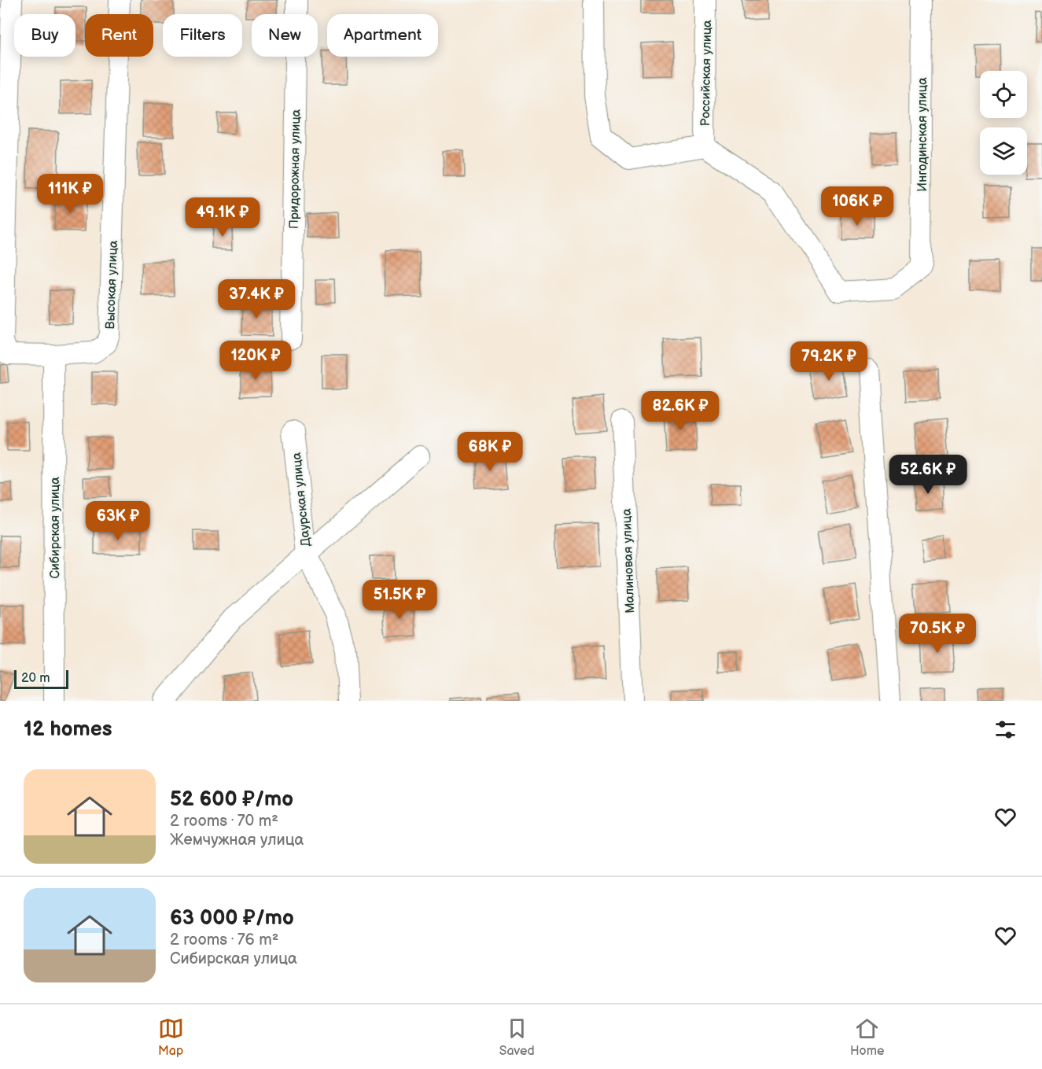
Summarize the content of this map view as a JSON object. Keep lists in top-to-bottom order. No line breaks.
{"streets":{"street":["Российская улица","Ингодинская улица","Придорожная улица","Высокая улица","Даурская улица","Сибирская улица","Малиновая улица"]},"crossings":[["Российская улица","Ингодинская улица"],["Высокая улица","Сибирская улица"]],"scale_bar":"20 m","page":{"chip":["Buy","Rent","Filters","New","Apartment"],"price":["111K ₽","106K ₽","49.1K ₽","37.4K ₽","120K ₽","79.2K ₽","82.6K ₽","68K ₽","52.6K ₽","63K ₽","51.5K ₽","70.5K ₽"],"scale":"20 m","heading":"12 homes","list":[{"name":"52 600 ₽/mo","note":"2 rooms · 70 m² · Жемчужная улица"},{"name":"63 000 ₽/mo","note":"2 rooms · 76 m² · Сибирская улица"}],"tabs":["Map","Saved","Home"]}}
